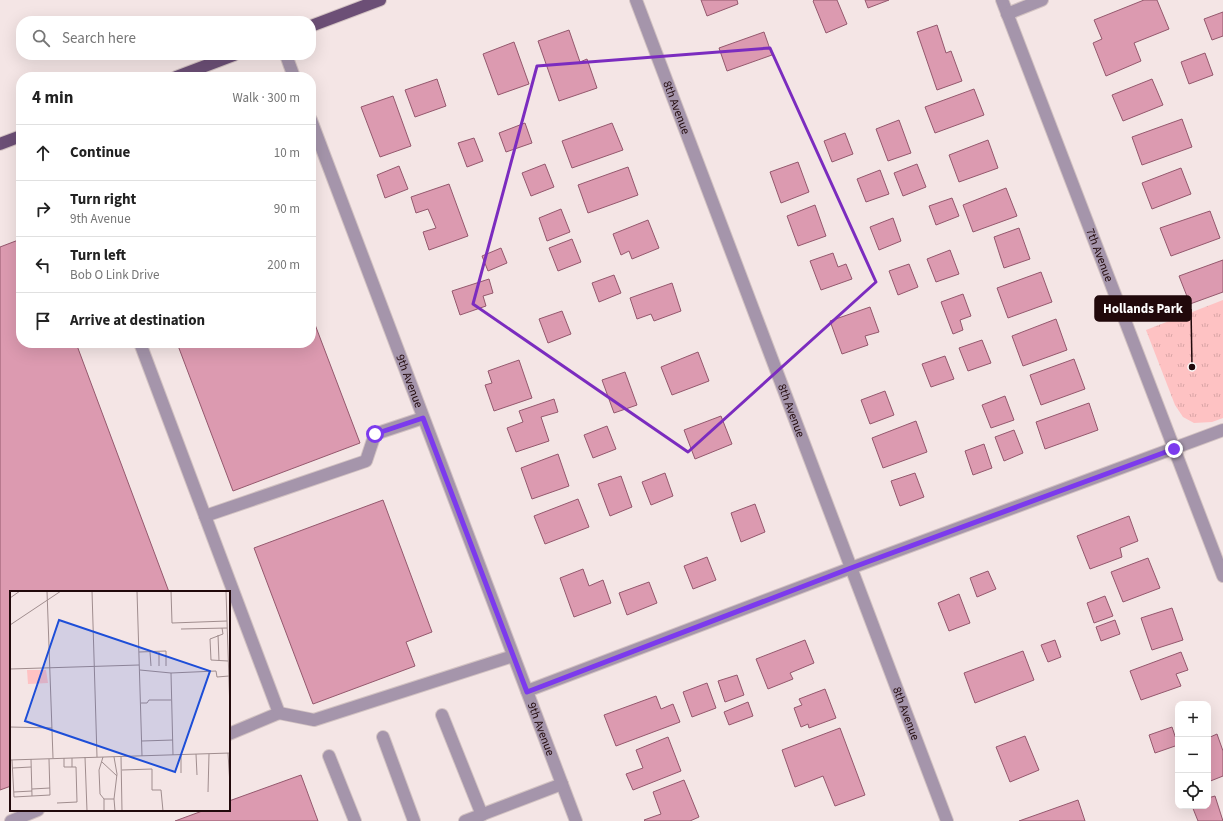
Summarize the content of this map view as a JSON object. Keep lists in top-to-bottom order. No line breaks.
{"streets":{"street":["8th Avenue","7th Avenue","9th Avenue"]},"places":["Hollands Park"],"page":{"search":"Search here","heading":["4 min","Walk · 300 m"],"list":[["Continue","10 m"],["Turn right","9th Avenue","90 m"],["Turn left","Bob O Link Drive","200 m"],"Arrive at destination"],"map_buttons":["+","−"]}}
